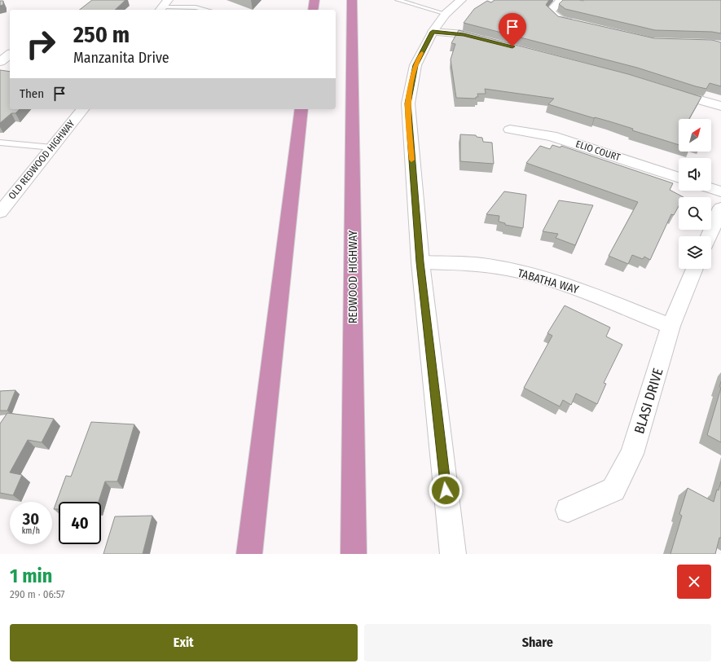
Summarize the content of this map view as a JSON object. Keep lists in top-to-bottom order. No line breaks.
{"streets":{"highway":["REDWOOD HIGHWAY"],"street":["ELIO COURT","OLD REDWOOD HIGHWAY","TABATHA WAY","BLASI DRIVE"]},"crossings":[["TABATHA WAY","BLASI DRIVE"]],"north":"top right","page":{"turn":["250 m","Manzanita Drive"],"then":"Then","speed":"30 km/h","limit":"40","heading":["1 min","290 m · 06:57"],"buttons":["Exit","Share"]}}
